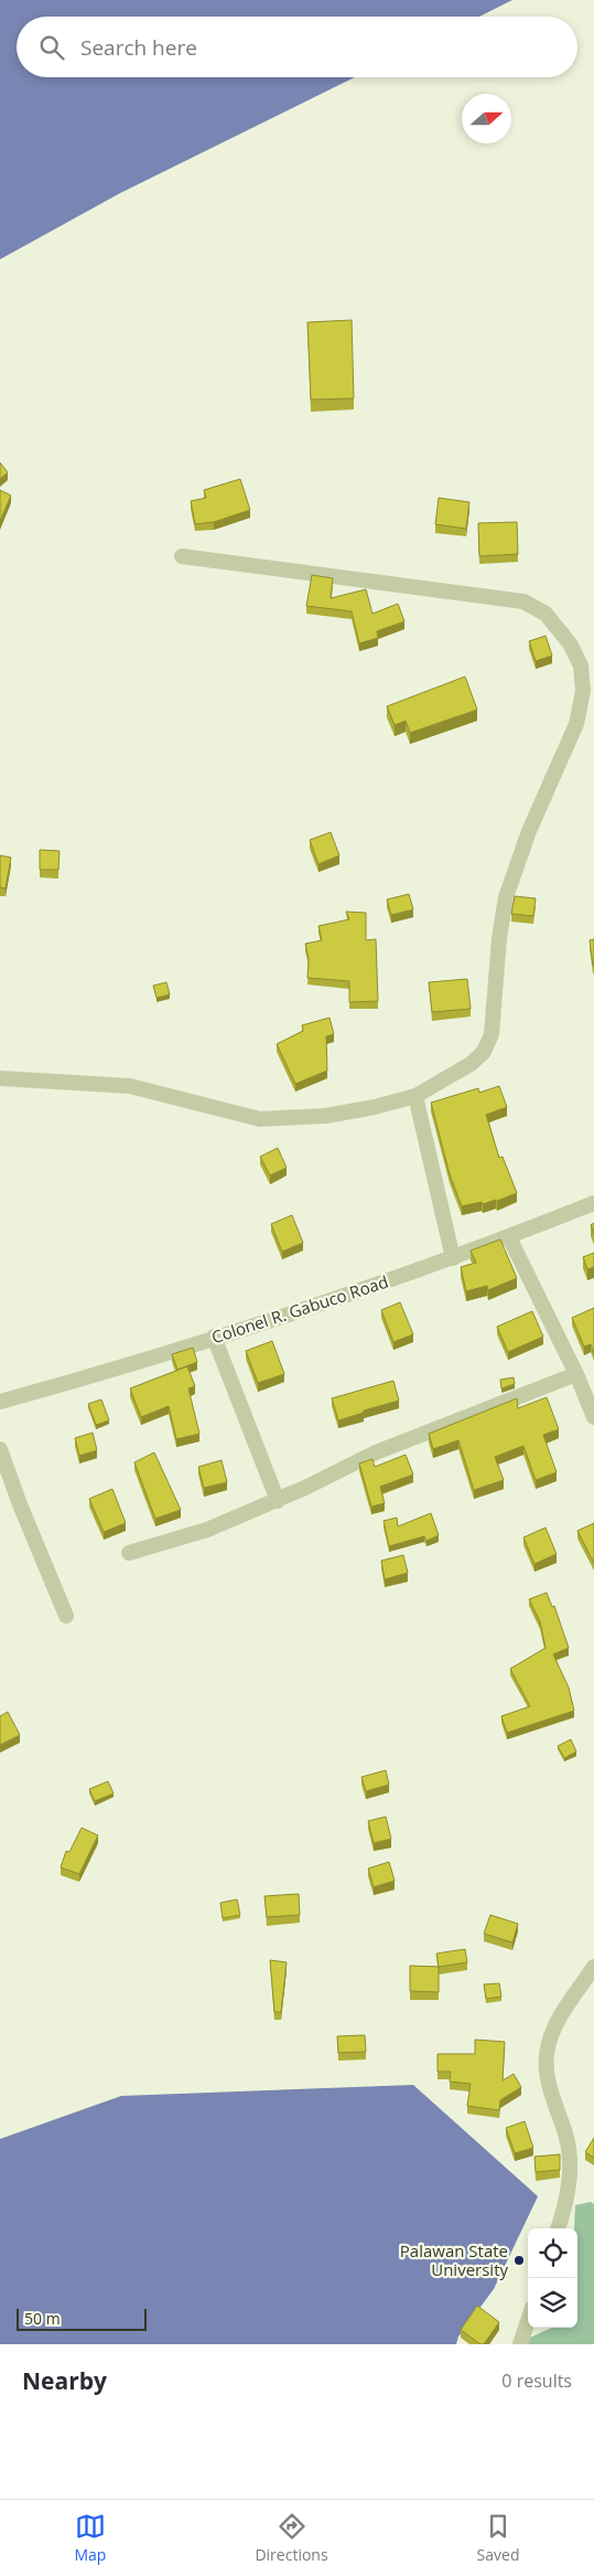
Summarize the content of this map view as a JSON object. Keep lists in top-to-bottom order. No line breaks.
{"streets":{"street":["Colonel R. Gabuco Road"]},"places":["Palawan State University"],"scale_bar":"50 m","north":"right","page":{"search":"Search here","scale":"50 m","heading":["Nearby","0 results"],"nav":["Map","Directions","Saved"]}}
